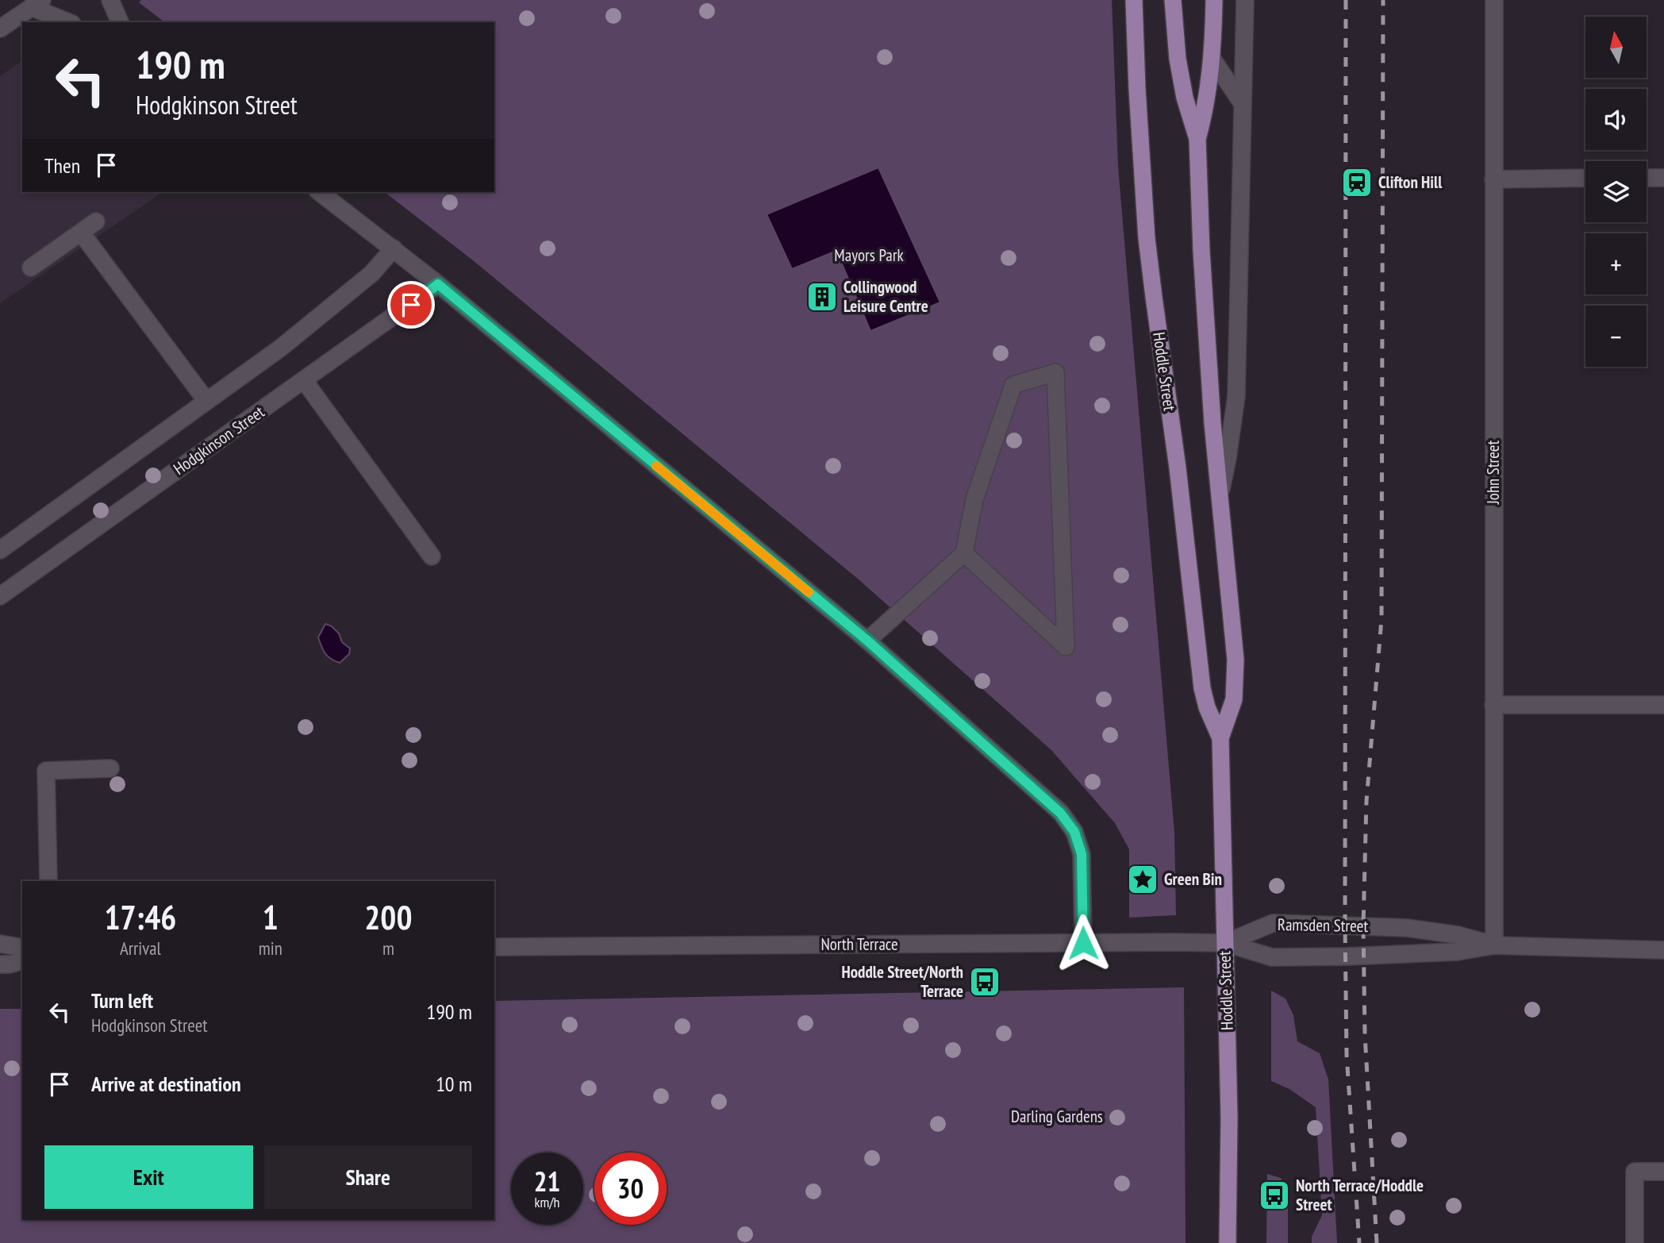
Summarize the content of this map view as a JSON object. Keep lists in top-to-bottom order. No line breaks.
{"streets":{"main road":["Hoddle Street"],"street":["Hodgkinson Street","John Street","Ramsden Street","North Terrace"]},"crossings":[["Hoddle Street","Ramsden Street"],["Hoddle Street","North Terrace"],["John Street","Ramsden Street"],["Ramsden Street","North Terrace"]],"parks":["Mayors Park","Darling Gardens"],"places":{"station":["Clifton Hill"],"building":["Collingwood Leisure Centre"],"place":["Green Bin"],"bus stop":["Hoddle Street/North Terrace","North Terrace/Hoddle Street"]},"north":"top","page":{"map_buttons":["+","−"],"turn":["190 m","Hodgkinson Street"],"then":"Then","eta":["17:46","Arrival","1","min","200","m"],"list":[{"name":"Turn left","note":"Hodgkinson Street","value":"190 m"},{"name":"Arrive at destination","value":"10 m"}],"buttons":["Exit","Share"],"speed":"21 km/h","limit":"30"}}
